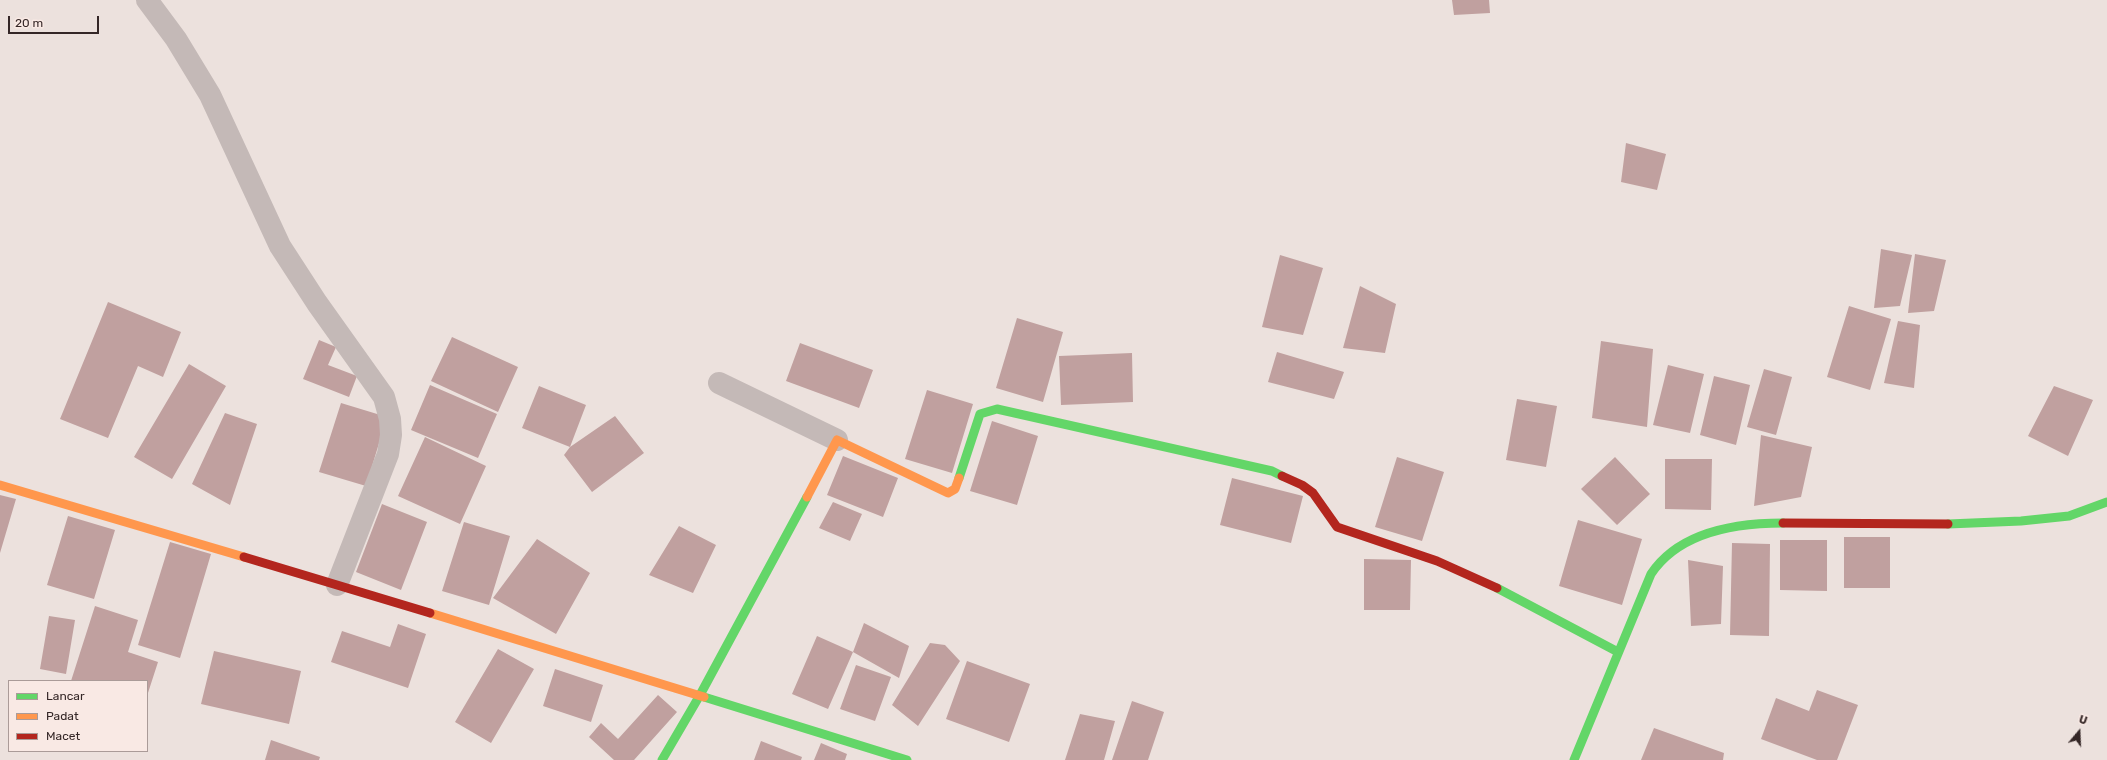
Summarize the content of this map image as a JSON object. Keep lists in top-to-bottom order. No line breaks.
{"legend":["Lancar","Padat","Macet"],"scale_bar":"20 m","north":"top"}
